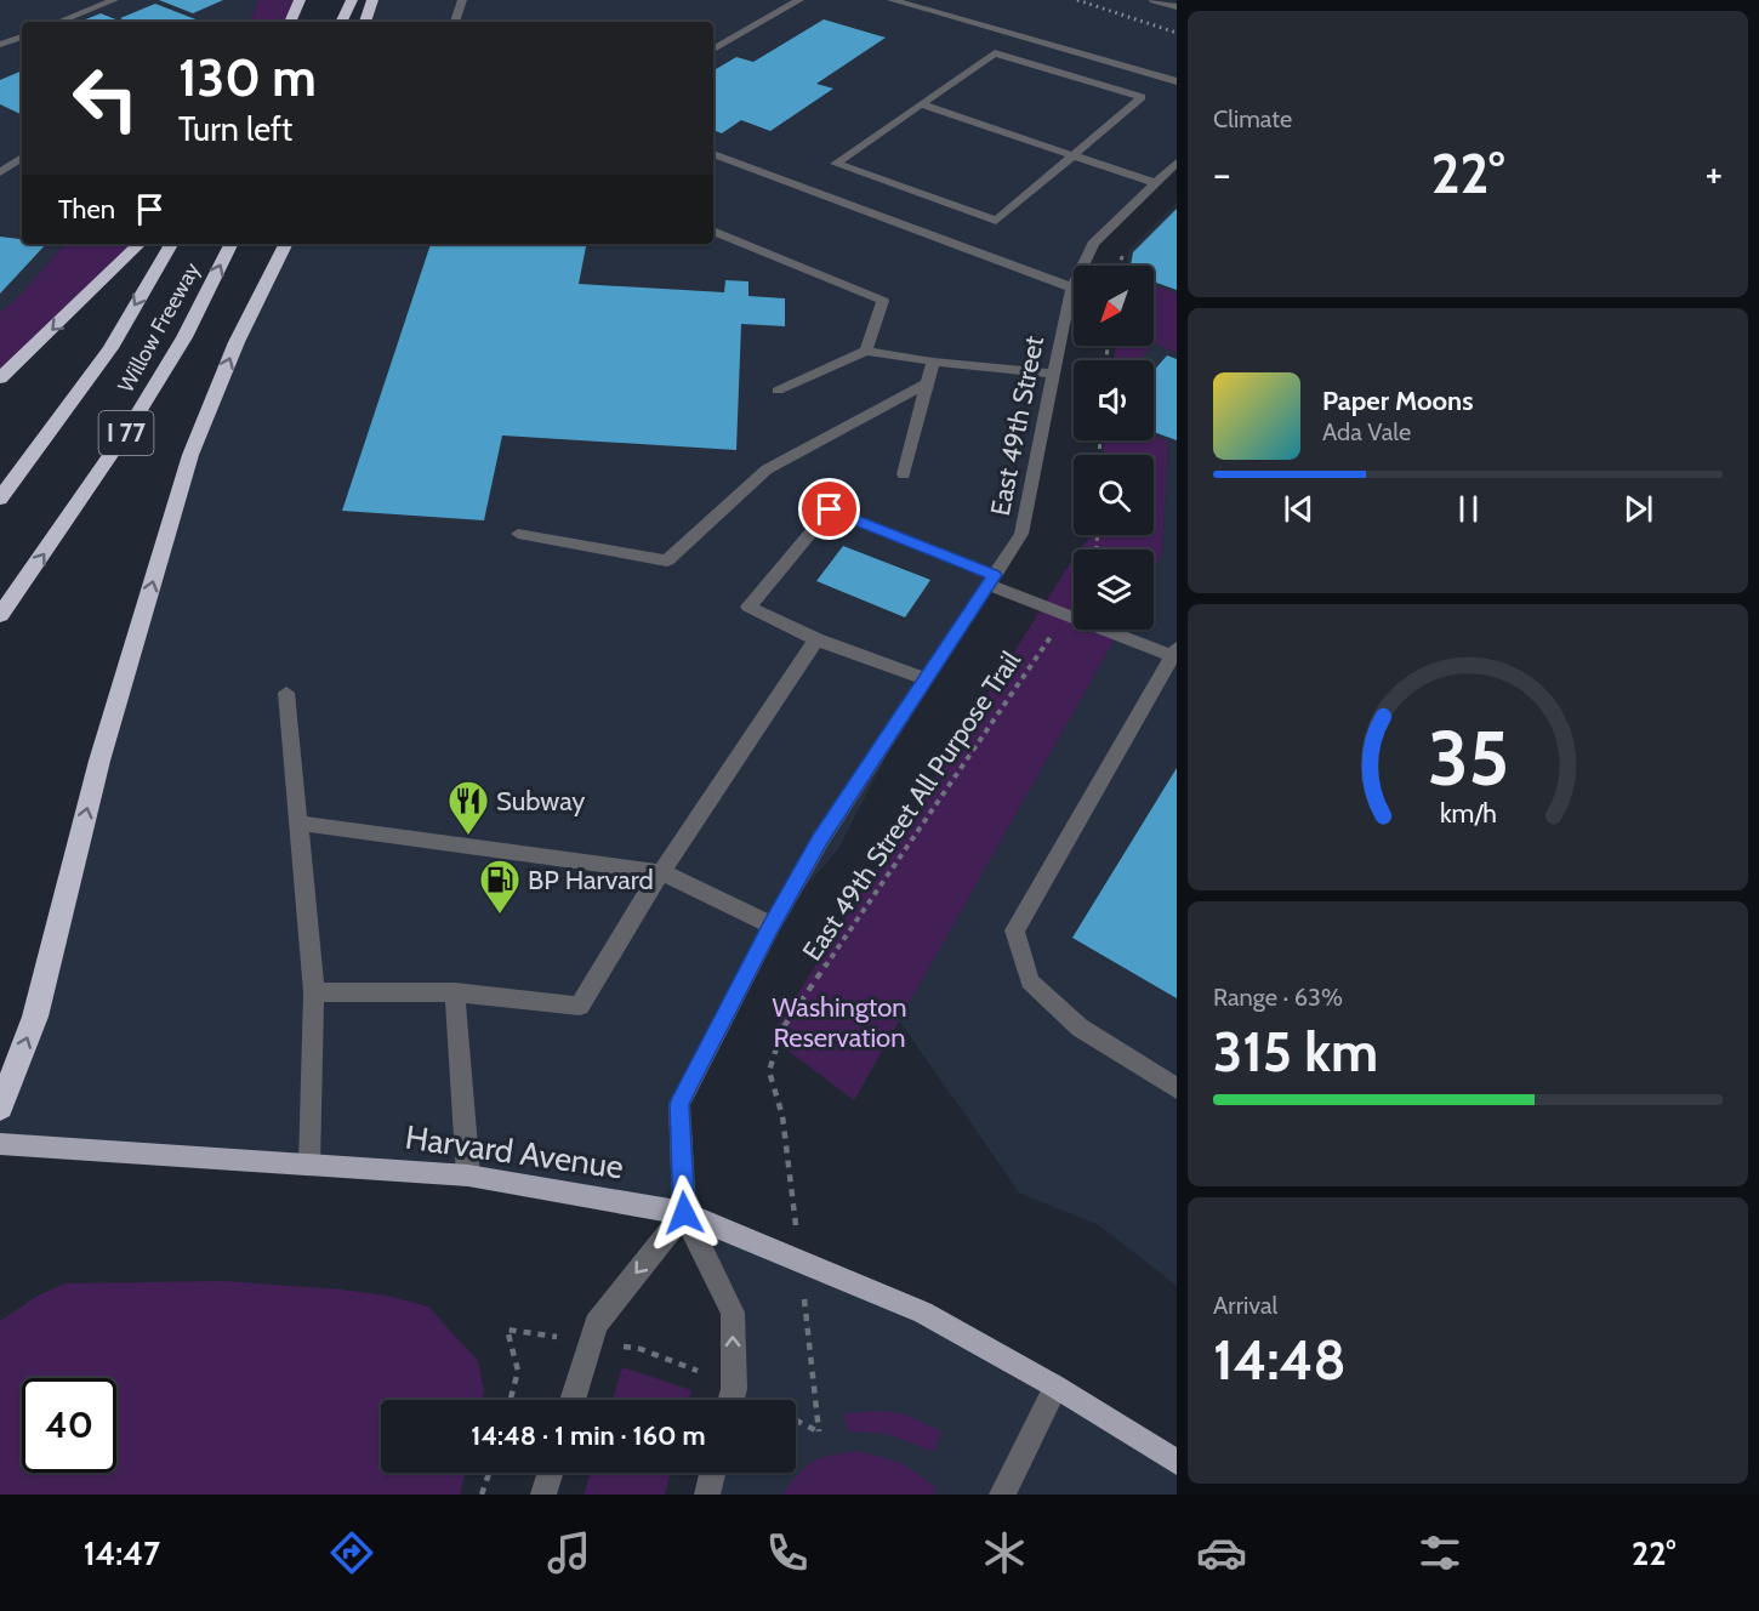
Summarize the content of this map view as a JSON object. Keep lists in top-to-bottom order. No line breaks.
{"streets":{"highway":["Willow Freeway","I 77"],"main road":["Harvard Avenue"],"street":["East 49th Street"],"path":["East 49th Street All Purpose Trail"]},"crossings":[["East 49th Street","Harvard Avenue"]],"parks":["Washington Reservation"],"places":{"restaurant":["Subway"],"fuel station":["BP Harvard"]},"north":"bottom left","page":{"tile":["Climate",["Range · 63%","315 km"],["Arrival","14:48"]],"turn":["130 m","Turn left"],"heat":["−","22°","+"],"then":"Then","song":["Paper Moons","Ada Vale"],"limit":"40","trip":"14:48 · 1 min · 160 m","tabs":["14:47","22°"],"gauge":["35","km/h"]}}
